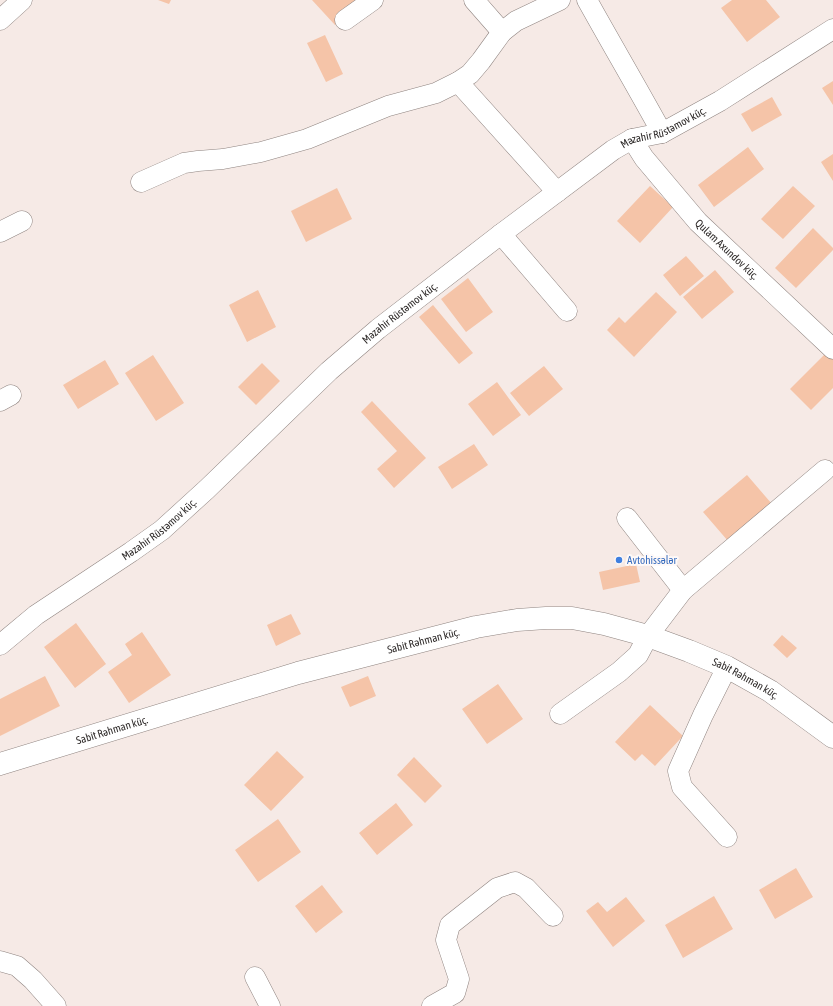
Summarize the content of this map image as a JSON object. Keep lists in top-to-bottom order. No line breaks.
{"streets":{"main road":["Sabit Rəhman küç."],"street":["Məzahir Rüstəmov küç.","Qulam Axundov küç."]},"crossings":[["Məzahir Rüstəmov küç.","Qulam Axundov küç."]],"places":["Avtohissələr"]}
